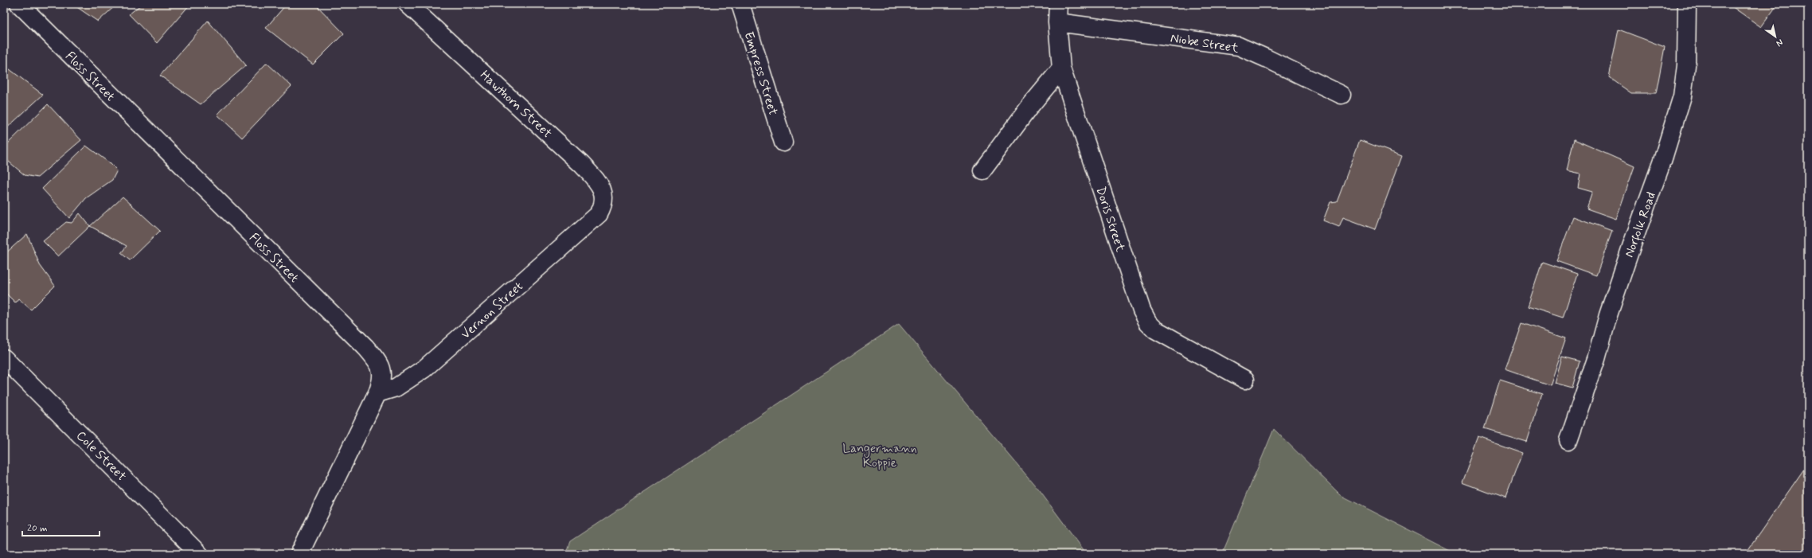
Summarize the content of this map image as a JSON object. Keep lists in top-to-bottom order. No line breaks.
{"streets":{"street":["Niobe Street","Empress Street","Floss Street","Hawthorn Street","Doris Street","Norfolk Road","Vernon Street","Cole Street"]},"crossings":[["Niobe Street","Doris Street"],["Floss Street","Vernon Street"],["Hawthorn Street","Vernon Street"]],"parks":["Langermann Koppie"],"scale_bar":"20 m","north":"bottom right"}
